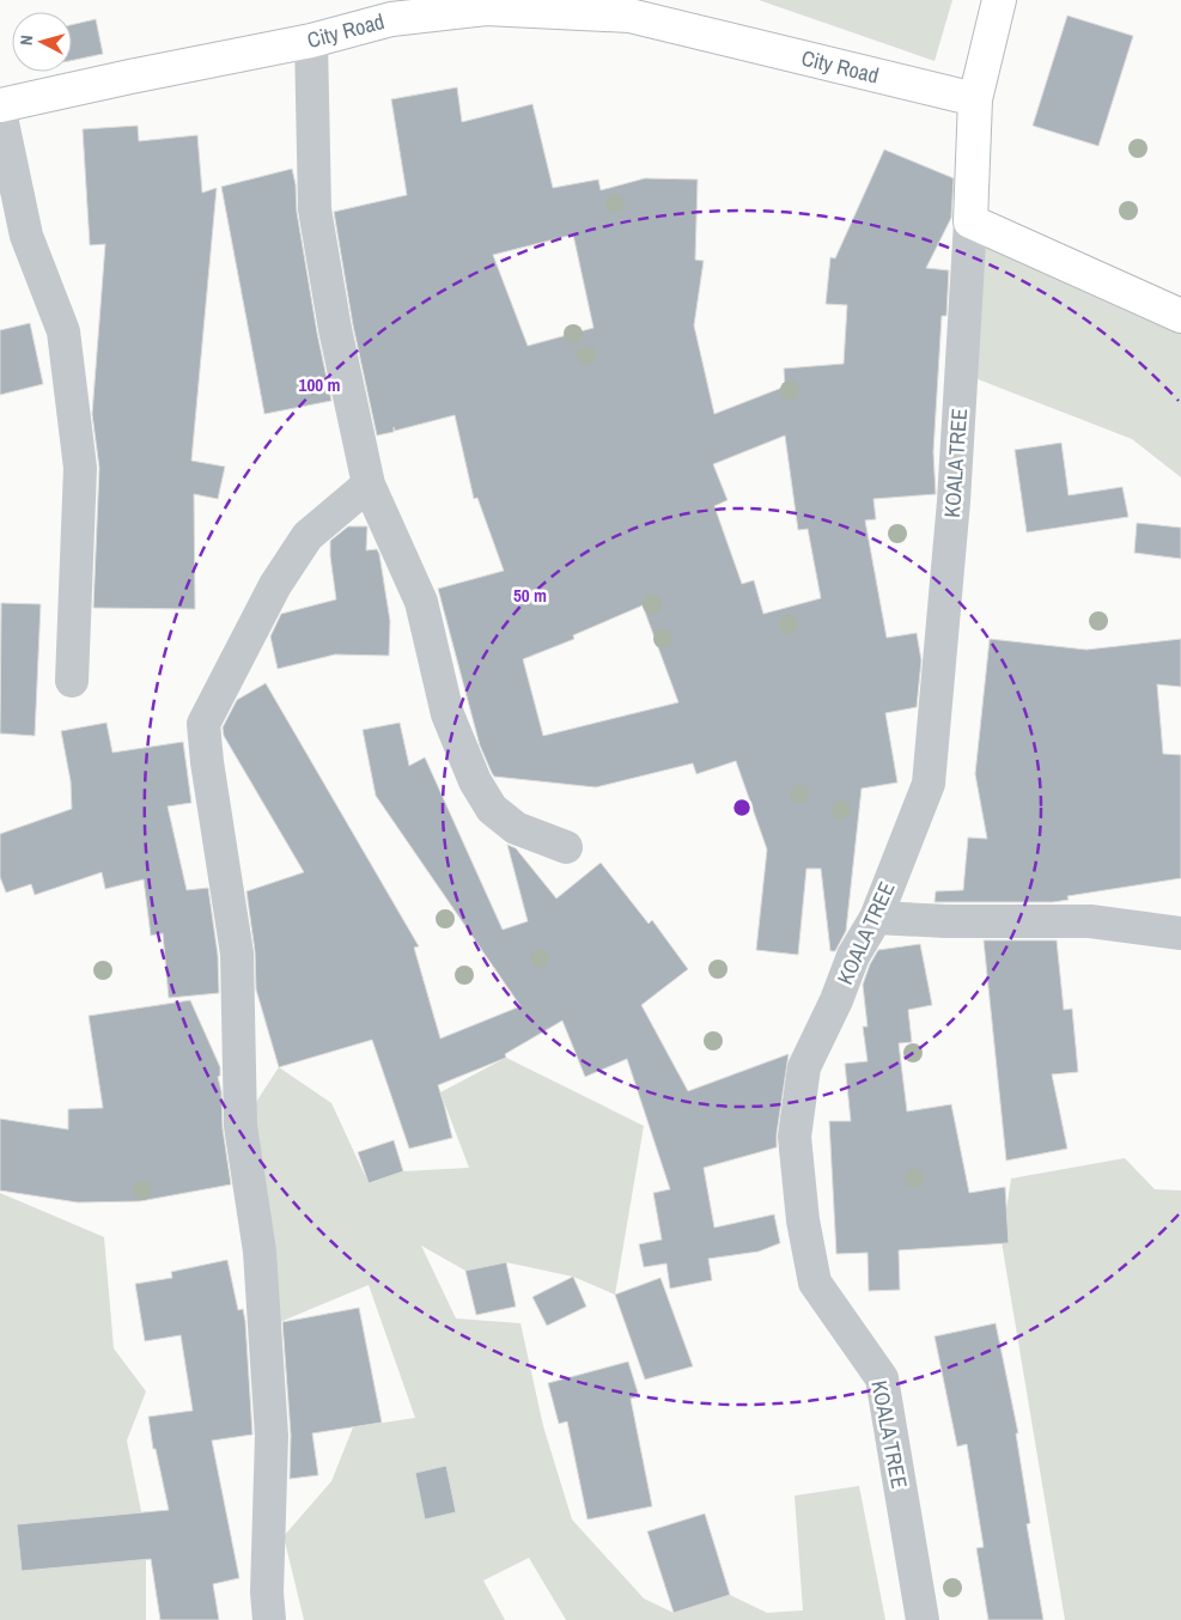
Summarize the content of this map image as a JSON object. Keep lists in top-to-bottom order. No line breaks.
{"streets":{"main road":["City Road"],"street":["KOALA TREE"]},"north":"left","rings":["100 m","50 m"]}
